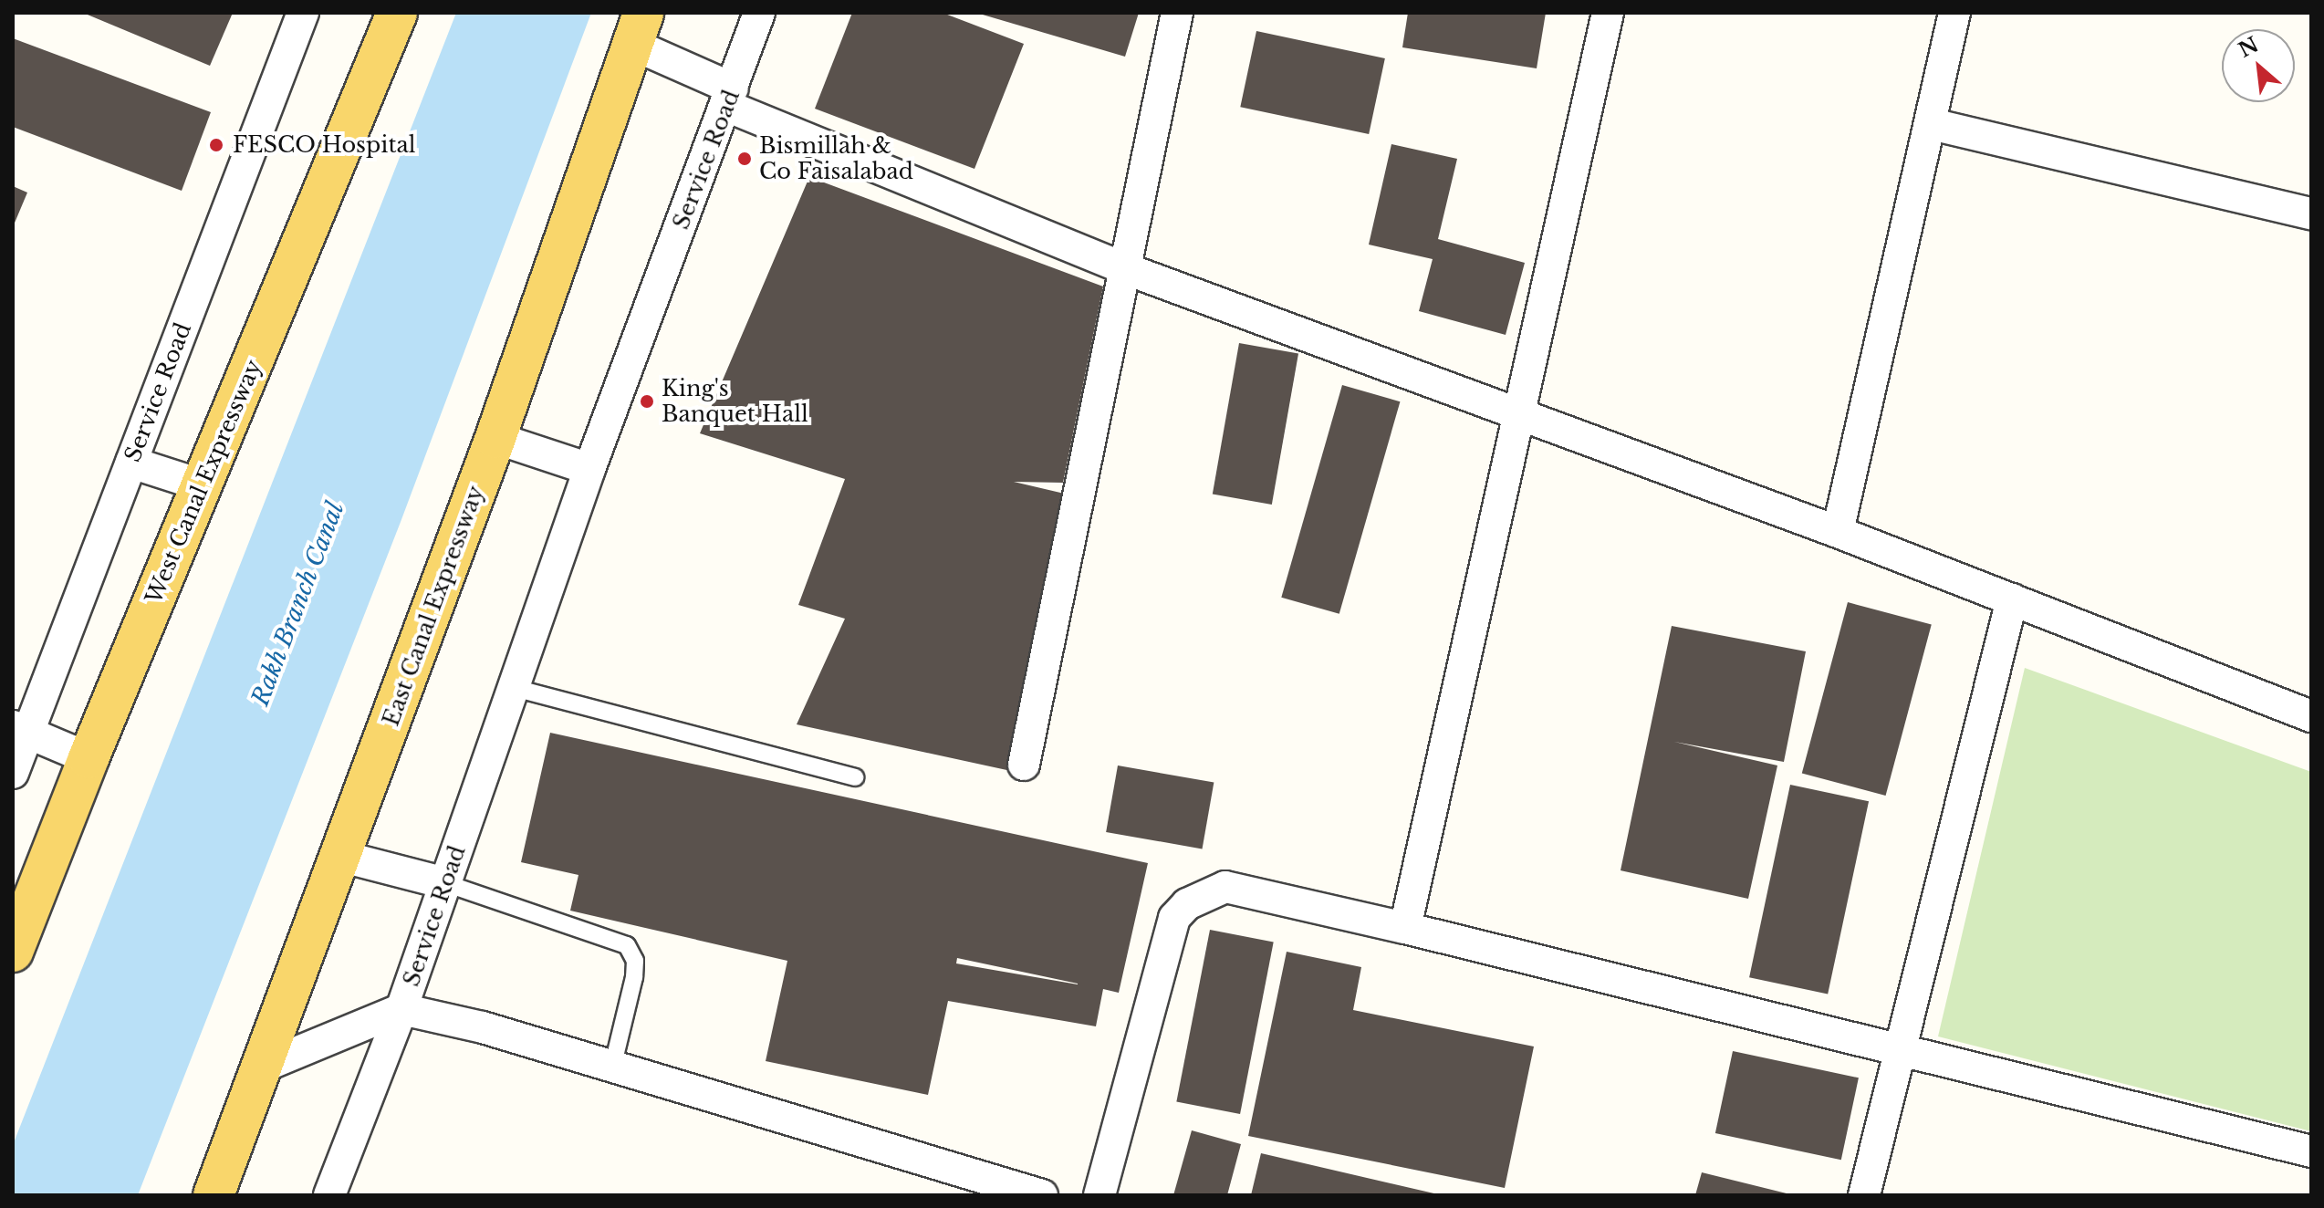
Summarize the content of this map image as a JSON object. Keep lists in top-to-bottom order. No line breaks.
{"streets":{"main road":["West Canal Expressway","East Canal Expressway"],"street":["Service Road"]},"water":["Rakh Branch Canal"],"places":["FESCO Hospital","Bismillah & Co Faisalabad","King's Banquet Hall"],"north":"top left"}
